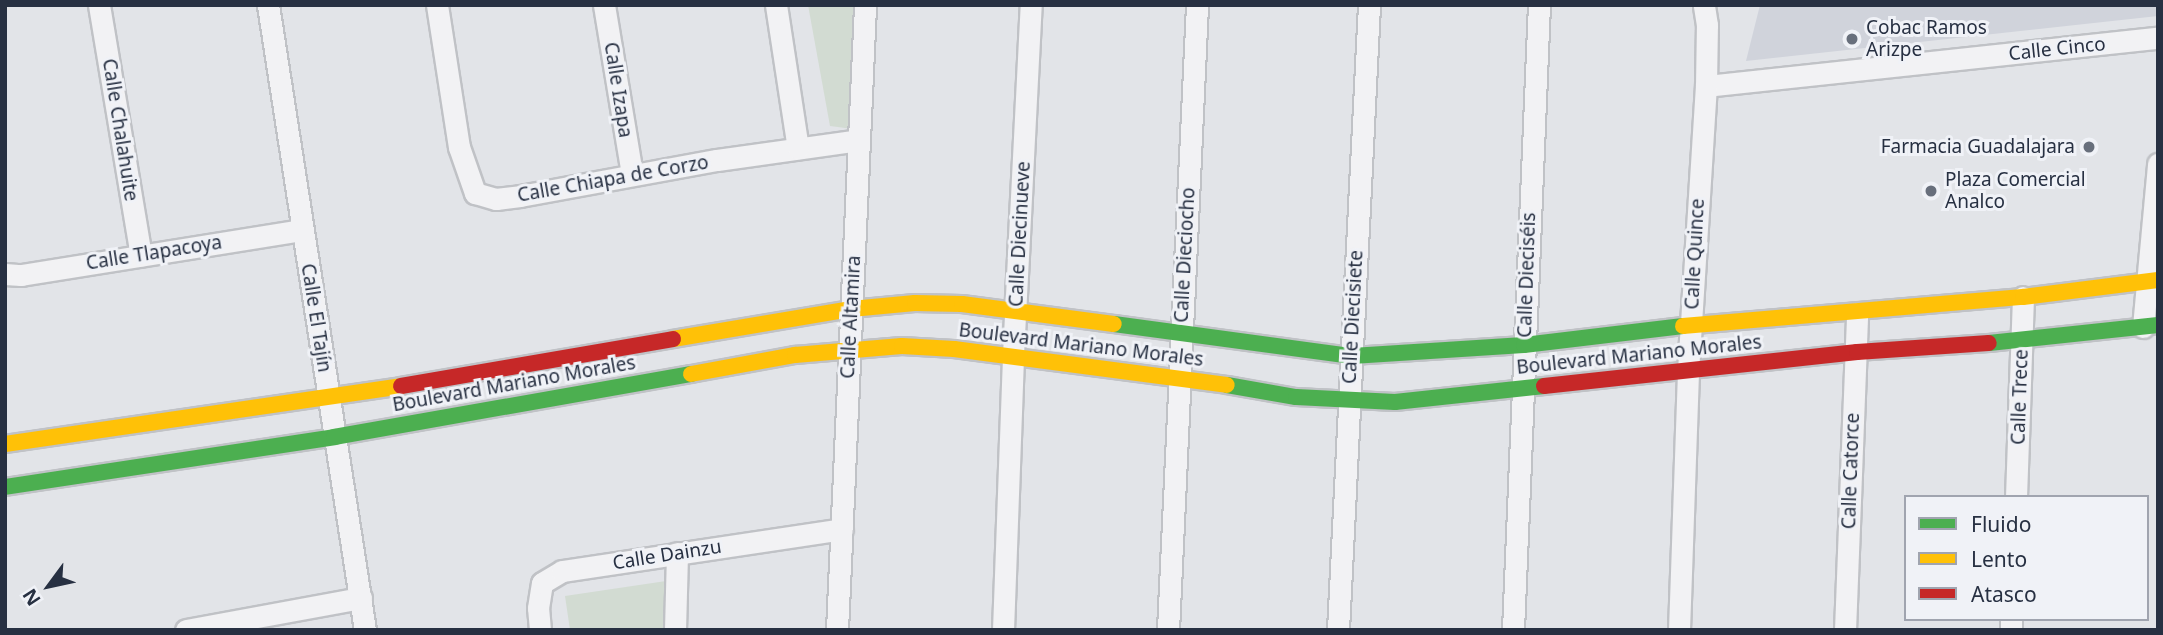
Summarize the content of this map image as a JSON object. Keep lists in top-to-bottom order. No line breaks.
{"streets":{"street":["Calle Cinco","Calle Izapa","Calle Chalahuite","Calle Chiapa de Corzo","Calle Diecinueve","Calle Tlapacoya","Calle Quince","Calle Dieciocho","Calle Dieciséis","Calle Altamira","Calle Diecisiete","Calle El Tajín","Boulevard Mariano Morales","Calle Trece","Calle Catorce","Calle Dainzu"]},"crossings":[["Calle Cinco","Calle Quince"],["Calle Izapa","Calle Chiapa de Corzo"],["Calle Chalahuite","Calle Tlapacoya"],["Calle Chiapa de Corzo","Calle Altamira"],["Calle Diecinueve","Boulevard Mariano Morales"],["Calle Tlapacoya","Calle El Tajín"],["Calle Quince","Boulevard Mariano Morales"],["Calle Dieciocho","Boulevard Mariano Morales"],["Calle Dieciséis","Boulevard Mariano Morales"],["Calle Altamira","Boulevard Mariano Morales"],["Calle Altamira","Calle Dainzu"],["Calle Diecisiete","Boulevard Mariano Morales"],["Calle El Tajín","Boulevard Mariano Morales"],["Boulevard Mariano Morales","Calle Trece"],["Boulevard Mariano Morales","Calle Catorce"]],"places":["Cobac Ramos Arizpe","Farmacia Guadalajara","Plaza Comercial Analco"],"legend":["Fluido","Lento","Atasco"],"north":"bottom left"}
